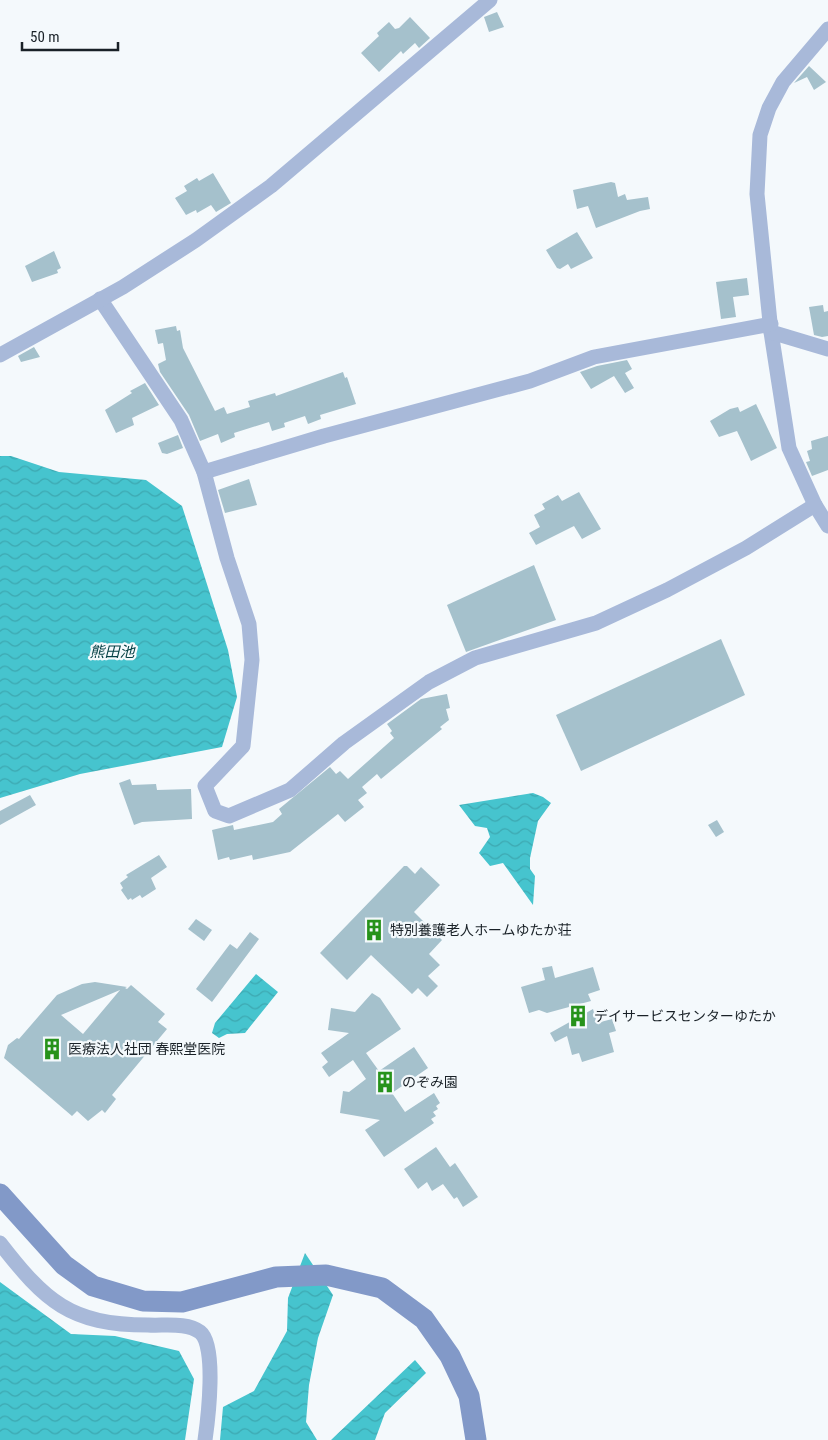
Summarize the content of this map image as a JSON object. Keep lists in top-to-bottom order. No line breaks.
{"water":["熊田池"],"places":{"building":["特別養護老人ホームゆたか荘","デイサービスセンターゆたか","医療法人社団 春熙堂医院","のぞみ園"]},"scale_bar":"50 m"}
